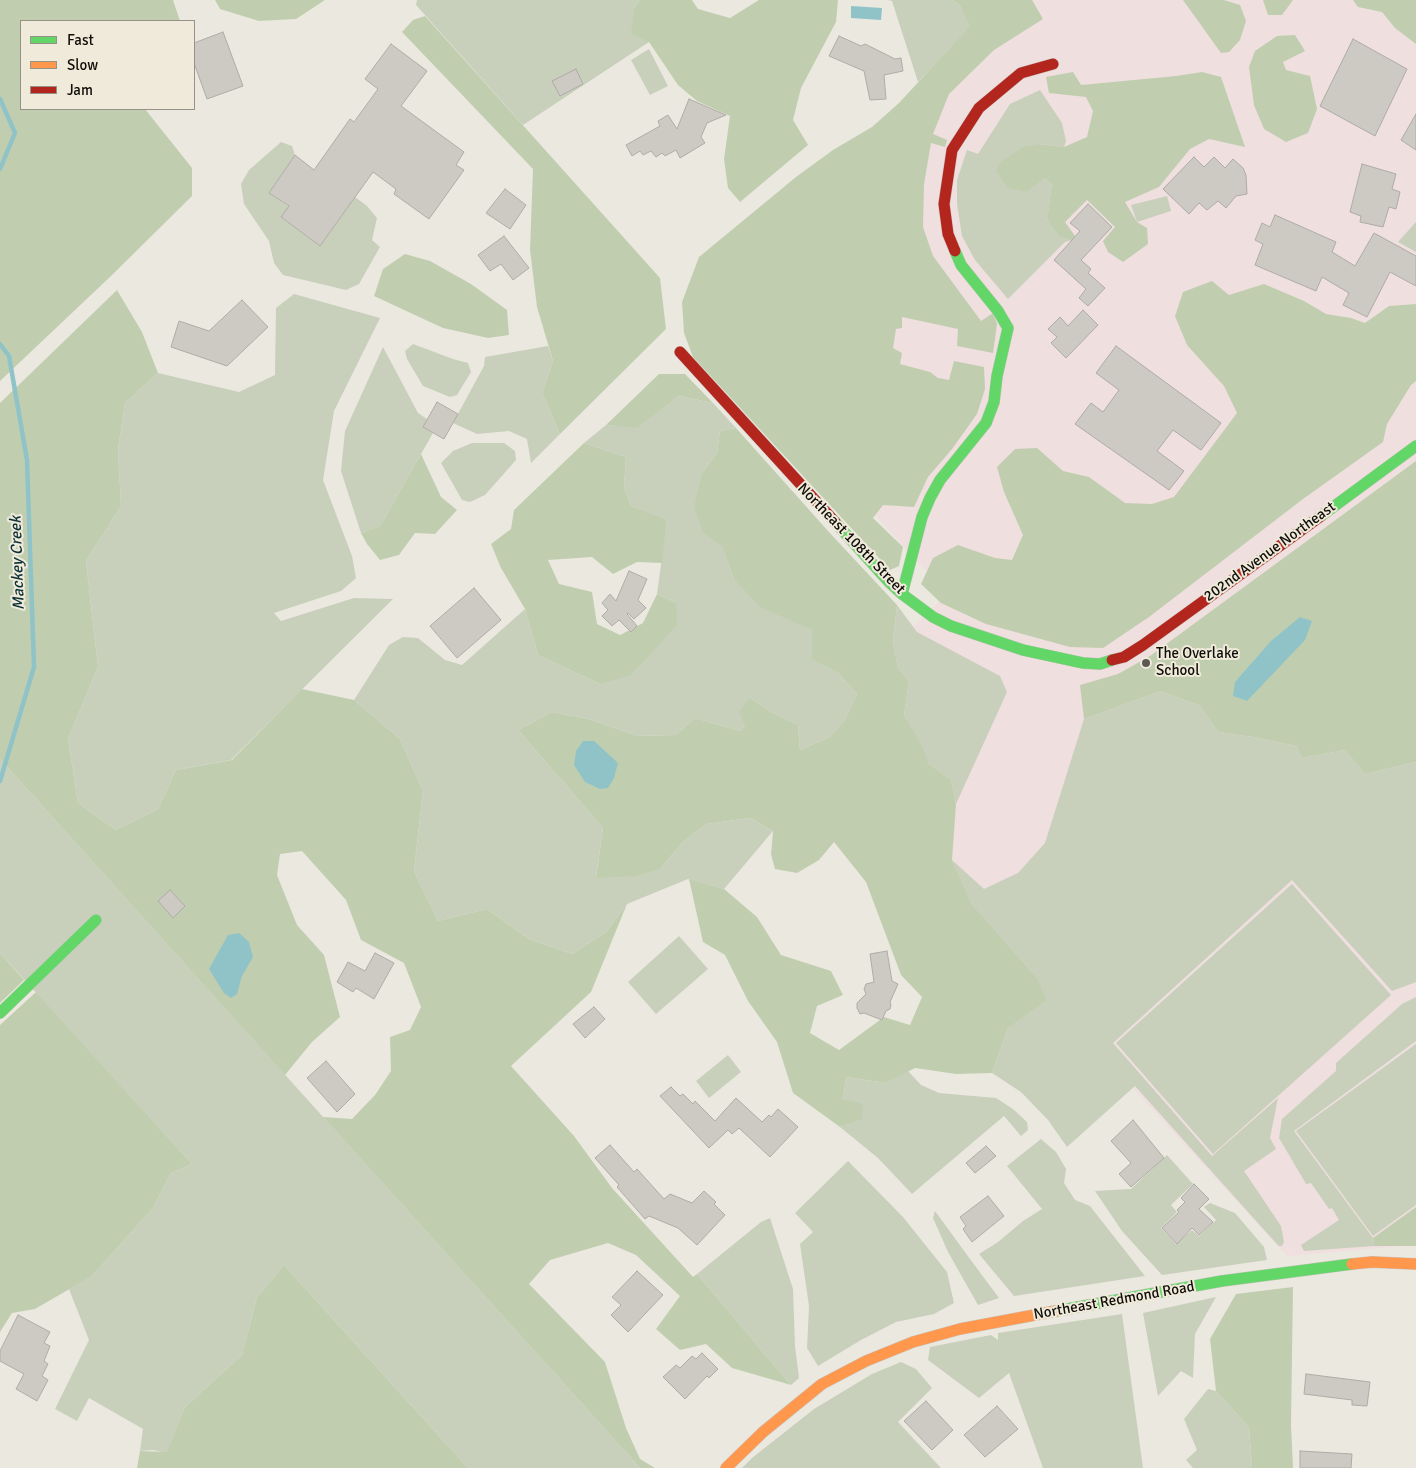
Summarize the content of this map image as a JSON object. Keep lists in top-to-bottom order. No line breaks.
{"streets":{"street":["Northeast 108th Street","202nd Avenue Northeast","Northeast Redmond Road"]},"crossings":[["Northeast 108th Street","202nd Avenue Northeast"]],"water":["Mackey Creek"],"places":["The Overlake School"],"legend":["Fast","Slow","Jam"]}
